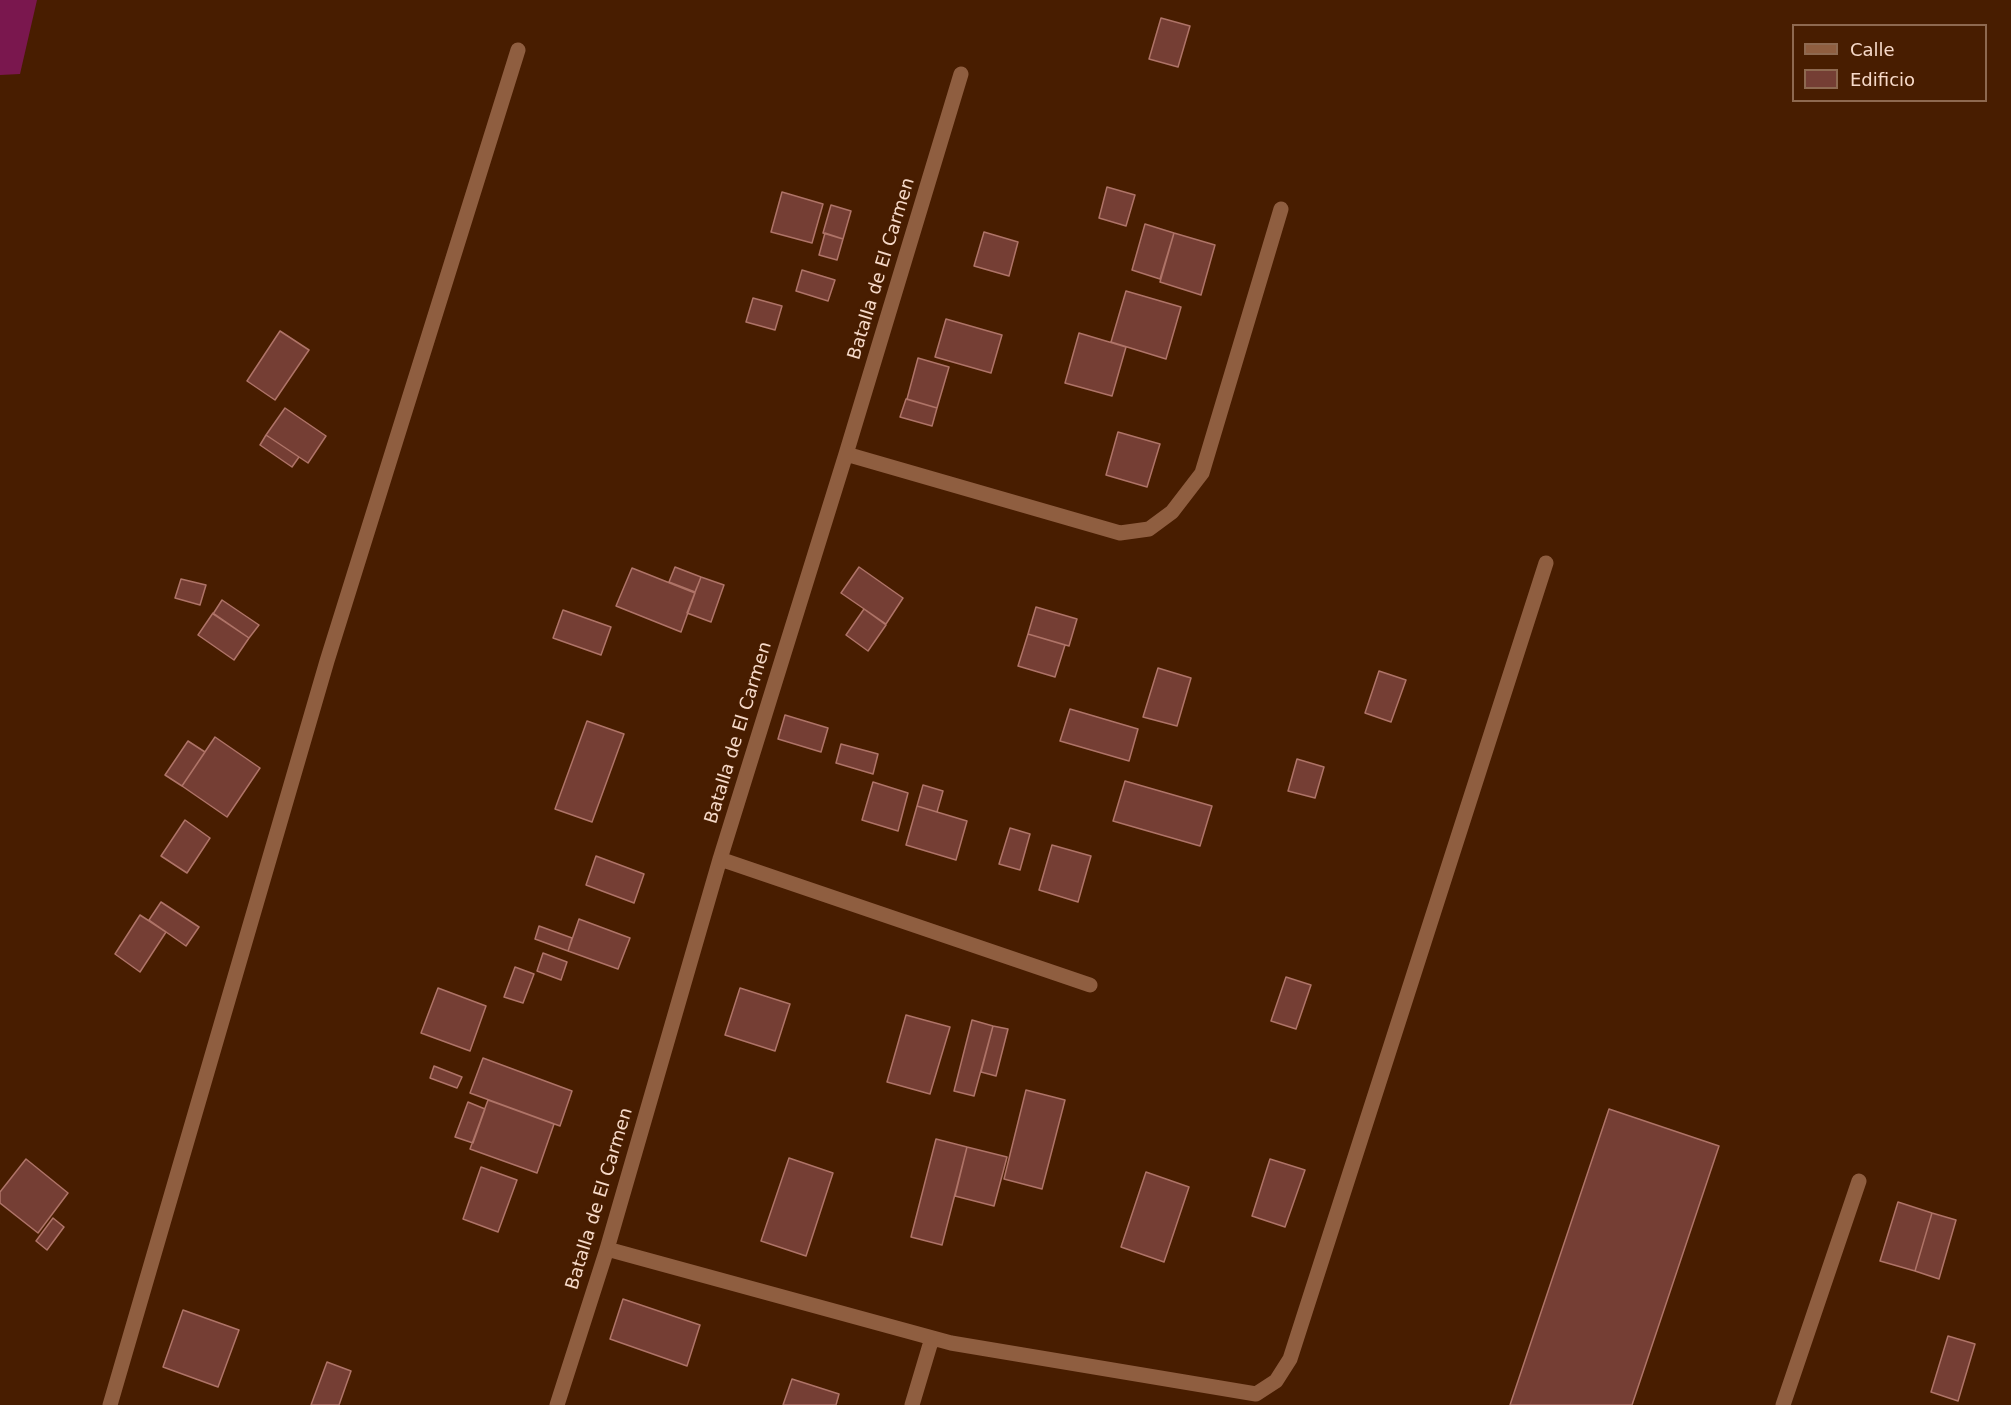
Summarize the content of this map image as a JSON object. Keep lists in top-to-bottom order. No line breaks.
{"streets":{"street":["Batalla de El Carmen"]},"legend":["Calle","Edificio"]}
